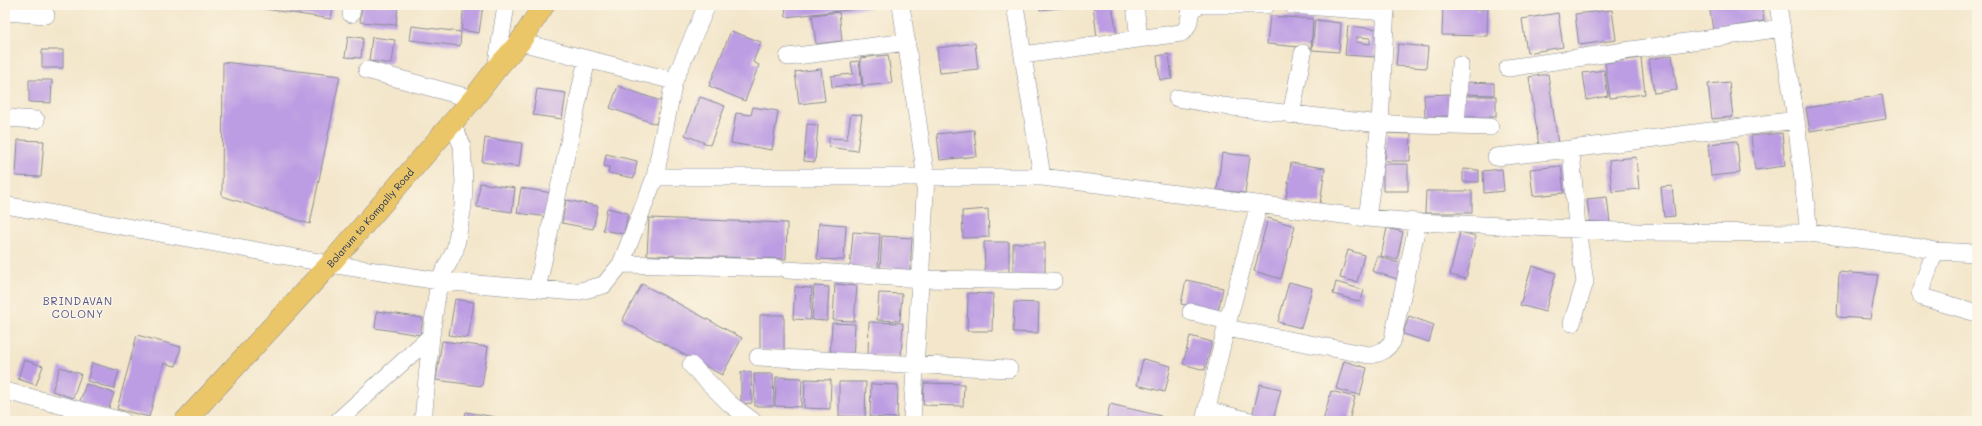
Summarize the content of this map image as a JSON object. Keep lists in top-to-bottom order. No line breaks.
{"streets":{"main road":["Bolarum to Kompally Road"]},"districts":["BRINDAVAN COLONY"]}
